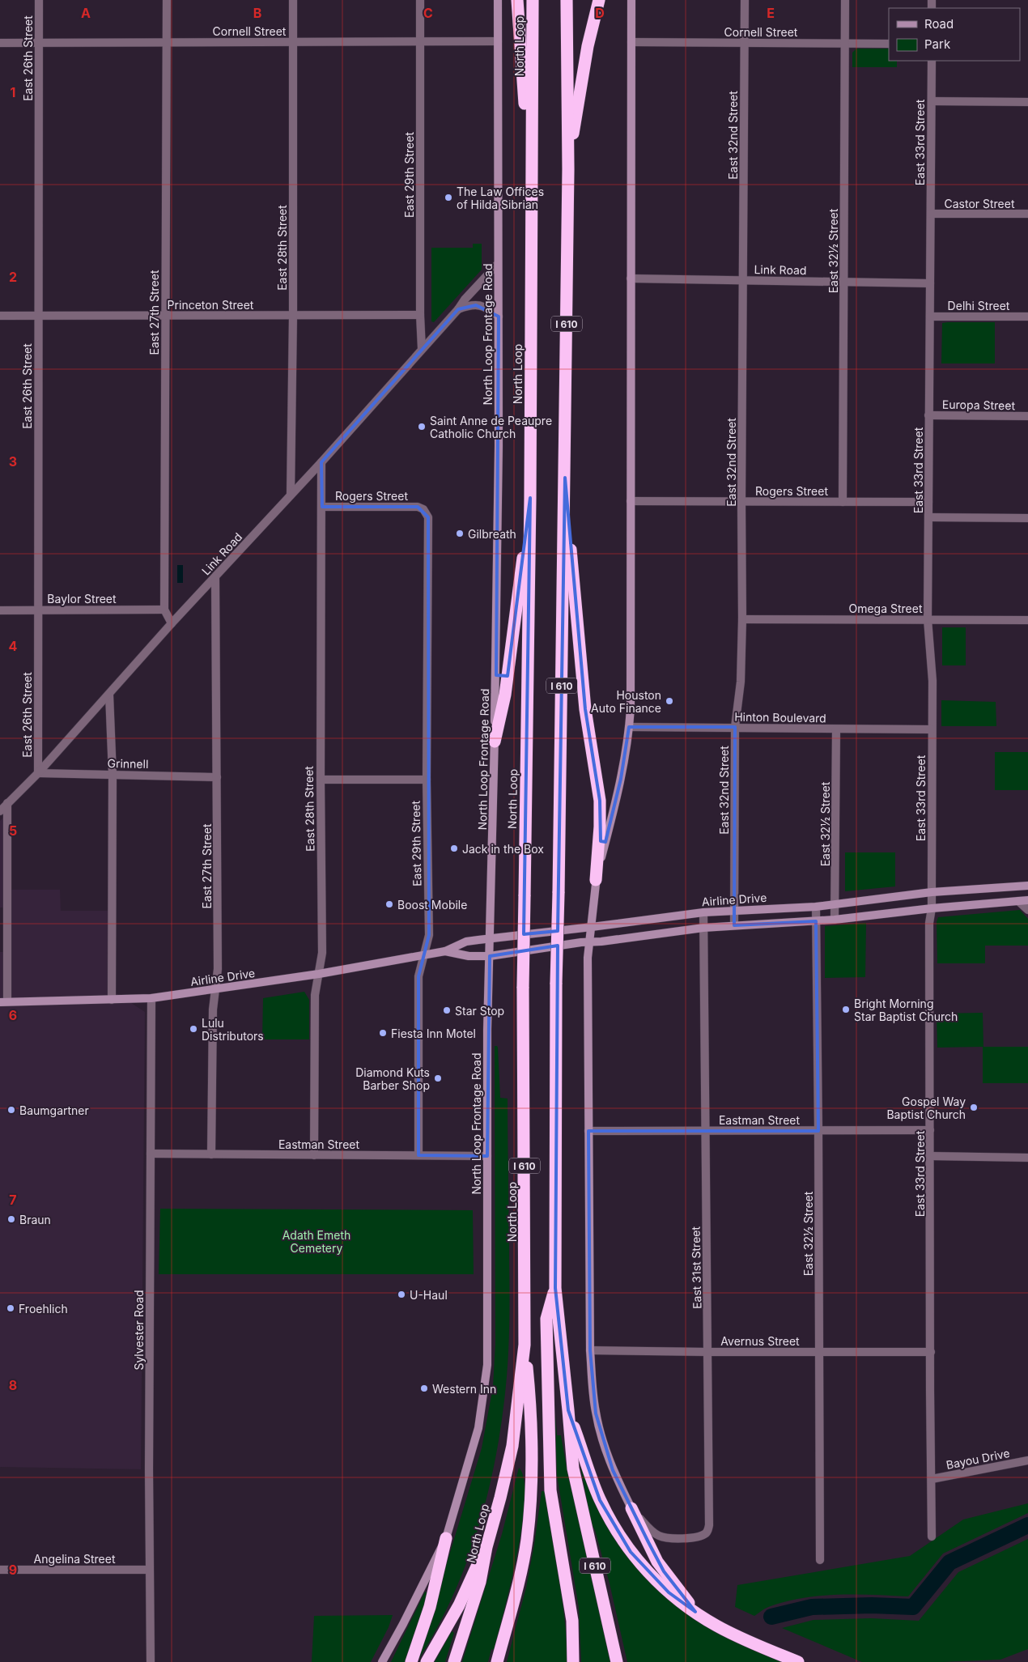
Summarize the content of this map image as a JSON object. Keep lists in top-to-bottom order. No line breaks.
{"streets":{"highway":["North Loop","I 610"],"main road":["North Loop Frontage Road","Airline Drive"],"street":["Cornell Street","East 26th Street","East 32nd Street","East 33rd Street","East 29th Street","Castor Street","East 28th Street","East 32½ Street","Link Road","Princeton Street","Delhi Street","East 27th Street","Europa Street","Rogers Street","Baylor Street","Omega Street","Hinton Boulevard","Grinnell","Eastman Street","East 31st Street","Sylvester Road","Avernus Street","Bayou Drive","Angelina Street"]},"crossings":[["Cornell Street","East 26th Street"],["Cornell Street","East 32nd Street"],["Cornell Street","East 29th Street"],["Cornell Street","East 28th Street"],["Cornell Street","East 32½ Street"],["Cornell Street","East 27th Street"],["Cornell Street","North Loop Frontage Road"],["East 26th Street","Link Road"],["East 26th Street","Princeton Street"],["East 26th Street","Baylor Street"],["East 26th Street","Grinnell"],["East 32nd Street","Link Road"],["East 32nd Street","Rogers Street"],["East 32nd Street","Omega Street"],["East 32nd Street","Hinton Boulevard"],["East 32nd Street","Airline Drive"],["East 33rd Street","Castor Street"],["East 33rd Street","Link Road"],["East 33rd Street","Delhi Street"],["East 33rd Street","Europa Street"],["East 33rd Street","Rogers Street"],["East 33rd Street","Omega Street"],["East 33rd Street","Hinton Boulevard"],["East 33rd Street","Airline Drive"],["East 33rd Street","Eastman Street"],["East 33rd Street","Avernus Street"],["East 33rd Street","Bayou Drive"],["East 29th Street","Link Road"],["East 29th Street","Princeton Street"],["East 29th Street","Rogers Street"],["East 29th Street","Airline Drive"],["East 29th Street","Eastman Street"],["East 28th Street","Link Road"],["East 28th Street","Princeton Street"],["East 28th Street","Rogers Street"],["East 28th Street","Airline Drive"],["East 28th Street","Eastman Street"],["East 32½ Street","Link Road"],["East 32½ Street","Rogers Street"],["East 32½ Street","Hinton Boulevard"],["East 32½ Street","Airline Drive"],["East 32½ Street","Eastman Street"],["East 32½ Street","Avernus Street"],["Link Road","East 27th Street"],["Link Road","North Loop Frontage Road"],["Link Road","Grinnell"],["Princeton Street","East 27th Street"],["East 27th Street","Baylor Street"],["East 27th Street","Grinnell"],["East 27th Street","Airline Drive"],["East 27th Street","Eastman Street"],["North Loop Frontage Road","Airline Drive"],["North Loop Frontage Road","Eastman Street"],["Airline Drive","East 31st Street"],["Airline Drive","Sylvester Road"],["Eastman Street","East 31st Street"],["Eastman Street","Sylvester Road"],["East 31st Street","Avernus Street"],["Sylvester Road","Angelina Street"]],"parks":["Adath Emeth Cemetery"],"places":["The Law Offices of Hilda Sibrian","Saint Anne de Peaupre Catholic Church","Gilbreath","Houston Auto Finance","Jack in the Box","Boost Mobile","Bright Morning Star Baptist Church","Star Stop","Lulu Distributors","Fiesta Inn Motel","Diamond Kuts Barber Shop","Gospel Way Baptist Church","Baumgartner","Braun","U-Haul","Froehlich","Western Inn"],"legend":["Road","Park"],"grid":{"columns":["A","B","C","D","E"],"rows":["1","2","3","4","5","6","7","8","9"]}}
